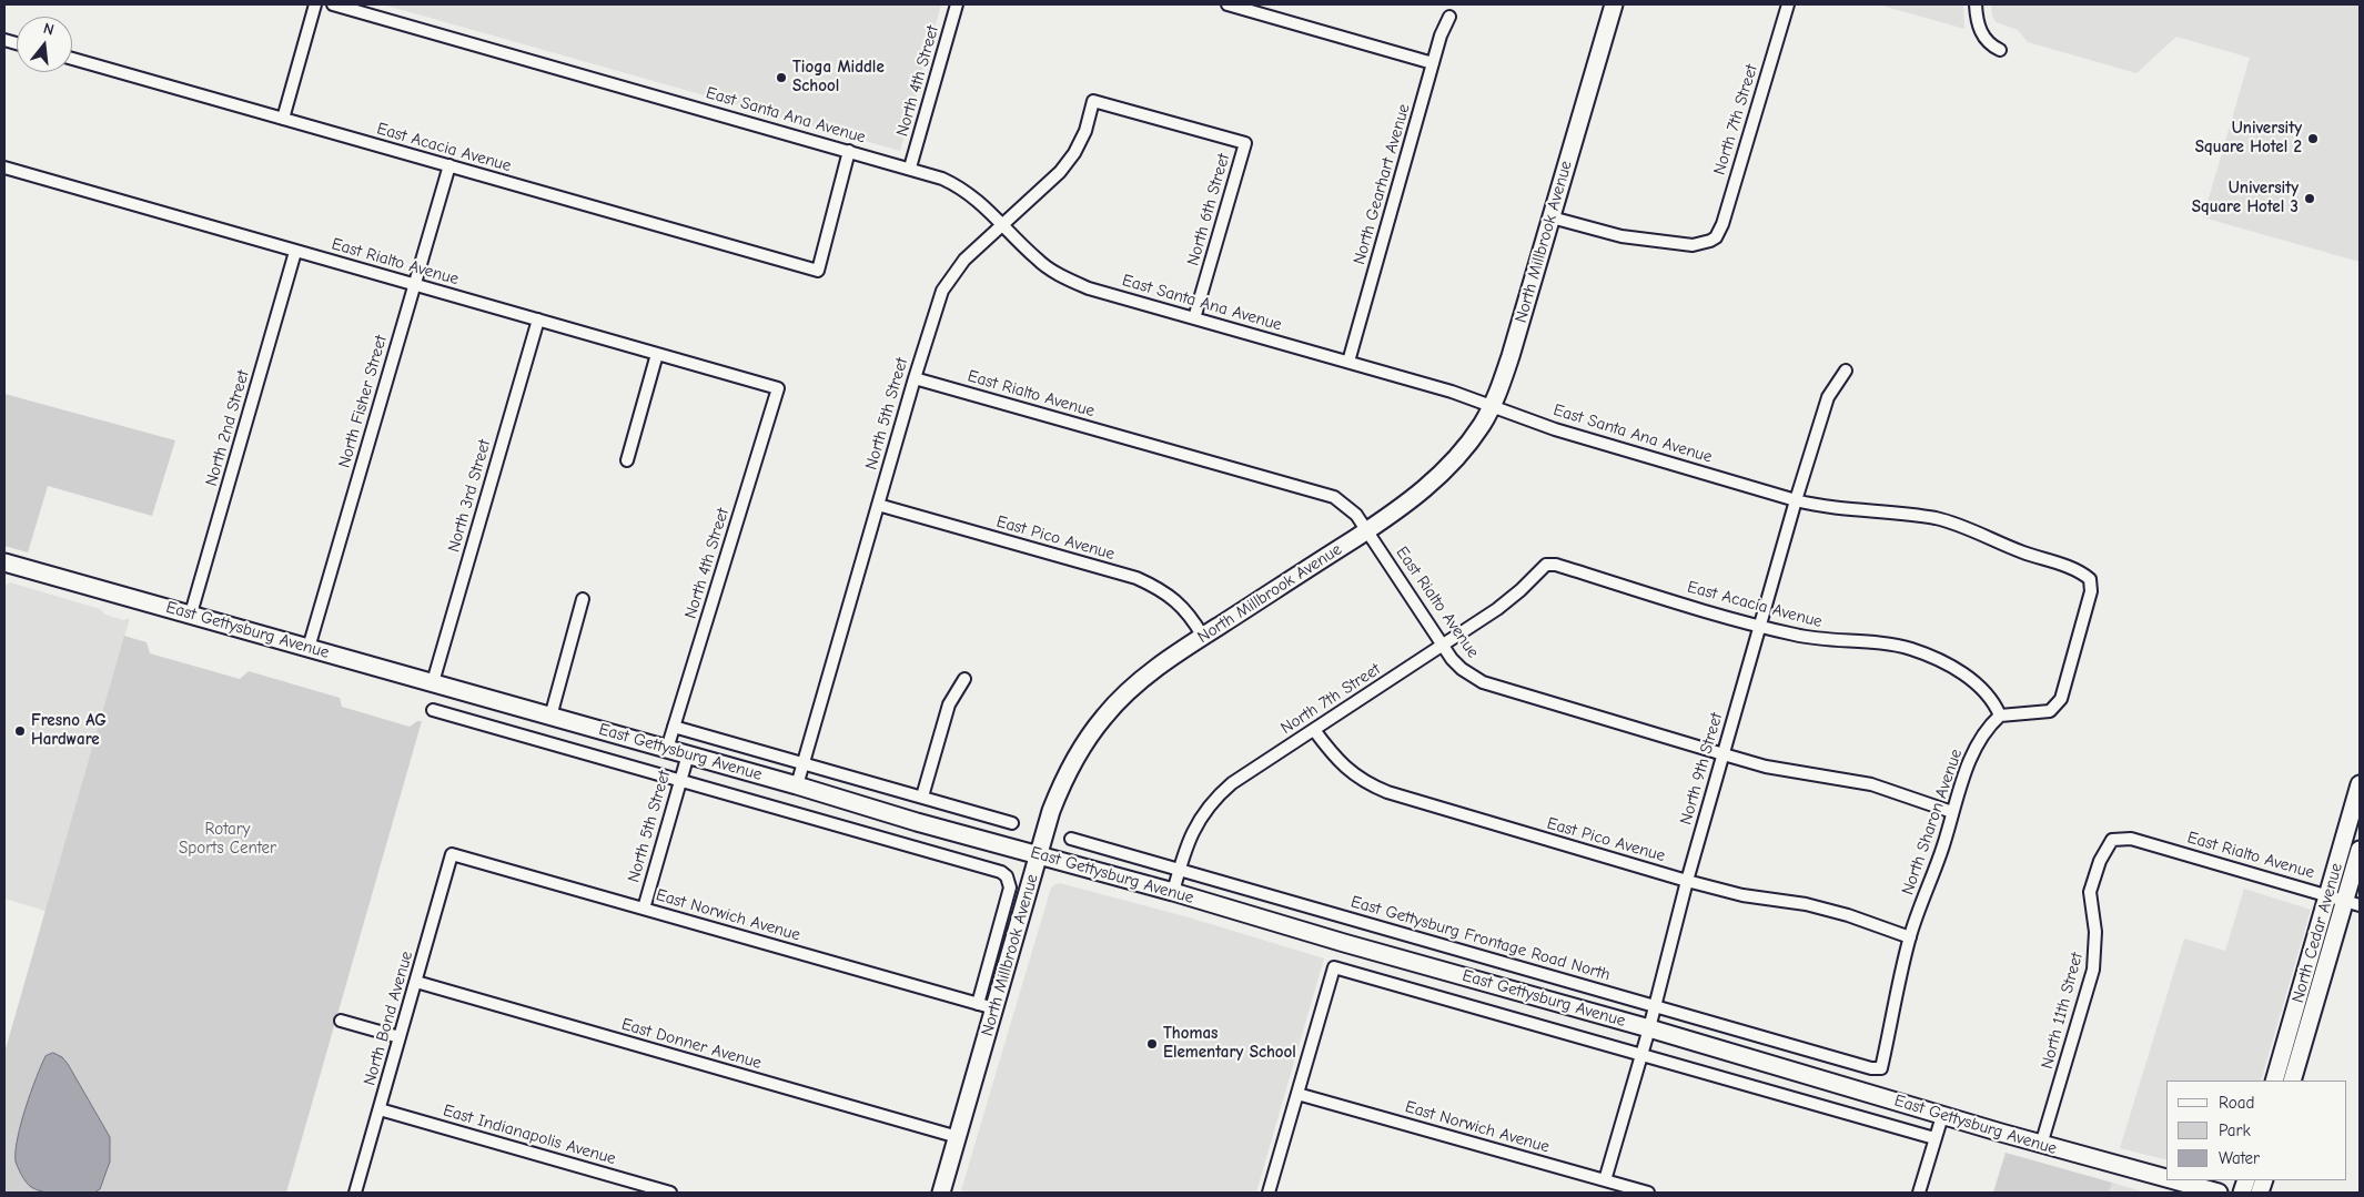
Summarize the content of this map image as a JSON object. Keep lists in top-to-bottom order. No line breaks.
{"streets":{"street":["North 4th Street","East Santa Ana Avenue","North 7th Street","East Acacia Avenue","North Gearhart Avenue","North 6th Street","North Millbrook Avenue","East Rialto Avenue","North Fisher Street","North 5th Street","North 2nd Street","North 3rd Street","East Pico Avenue","East Gettysburg Avenue","North 9th Street","North Sharon Avenue","East Norwich Avenue","North Cedar Avenue","East Gettysburg Frontage Road North","North 11th Street","North Bond Avenue","East Donner Avenue","East Indianapolis Avenue"]},"crossings":[["North 4th Street","East Santa Ana Avenue"],["North 4th Street","East Rialto Avenue"],["North 4th Street","East Gettysburg Avenue"],["East Santa Ana Avenue","East Acacia Avenue"],["East Santa Ana Avenue","North Gearhart Avenue"],["East Santa Ana Avenue","North 6th Street"],["East Santa Ana Avenue","North Millbrook Avenue"],["East Santa Ana Avenue","North 5th Street"],["East Santa Ana Avenue","North 9th Street"],["East Santa Ana Avenue","North Sharon Avenue"],["North 7th Street","East Acacia Avenue"],["North 7th Street","North Millbrook Avenue"],["North 7th Street","East Rialto Avenue"],["North 7th Street","East Pico Avenue"],["North 7th Street","East Gettysburg Avenue"],["North 7th Street","East Gettysburg Frontage Road North"],["East Acacia Avenue","North Fisher Street"],["East Acacia Avenue","North 9th Street"],["East Acacia Avenue","North Sharon Avenue"],["North 6th Street","North 5th Street"],["North Millbrook Avenue","East Rialto Avenue"],["North Millbrook Avenue","East Pico Avenue"],["North Millbrook Avenue","East Gettysburg Avenue"],["North Millbrook Avenue","East Norwich Avenue"],["North Millbrook Avenue","East Donner Avenue"],["East Rialto Avenue","North Fisher Street"],["East Rialto Avenue","North 5th Street"],["East Rialto Avenue","North 2nd Street"],["East Rialto Avenue","North 3rd Street"],["East Rialto Avenue","North 9th Street"],["East Rialto Avenue","North Sharon Avenue"],["East Rialto Avenue","North Cedar Avenue"],["East Rialto Avenue","North 11th Street"],["North Fisher Street","East Gettysburg Avenue"],["North 5th Street","East Pico Avenue"],["North 5th Street","East Gettysburg Avenue"],["North 5th Street","East Norwich Avenue"],["North 2nd Street","East Gettysburg Avenue"],["North 3rd Street","East Gettysburg Avenue"],["East Pico Avenue","North 9th Street"],["East Pico Avenue","North Sharon Avenue"],["East Gettysburg Avenue","North 9th Street"],["East Gettysburg Avenue","North 11th Street"],["North 9th Street","East Norwich Avenue"],["North 9th Street","East Gettysburg Frontage Road North"],["North Sharon Avenue","East Gettysburg Frontage Road North"],["East Norwich Avenue","North Bond Avenue"],["North Bond Avenue","East Donner Avenue"],["North Bond Avenue","East Indianapolis Avenue"]],"parks":["Rotary Sports Center"],"places":["Tioga Middle School","University Square Hotel 2","University Square Hotel 3","Fresno AG Hardware","Thomas Elementary School"],"legend":["Road","Park","Water"],"north":"top"}
